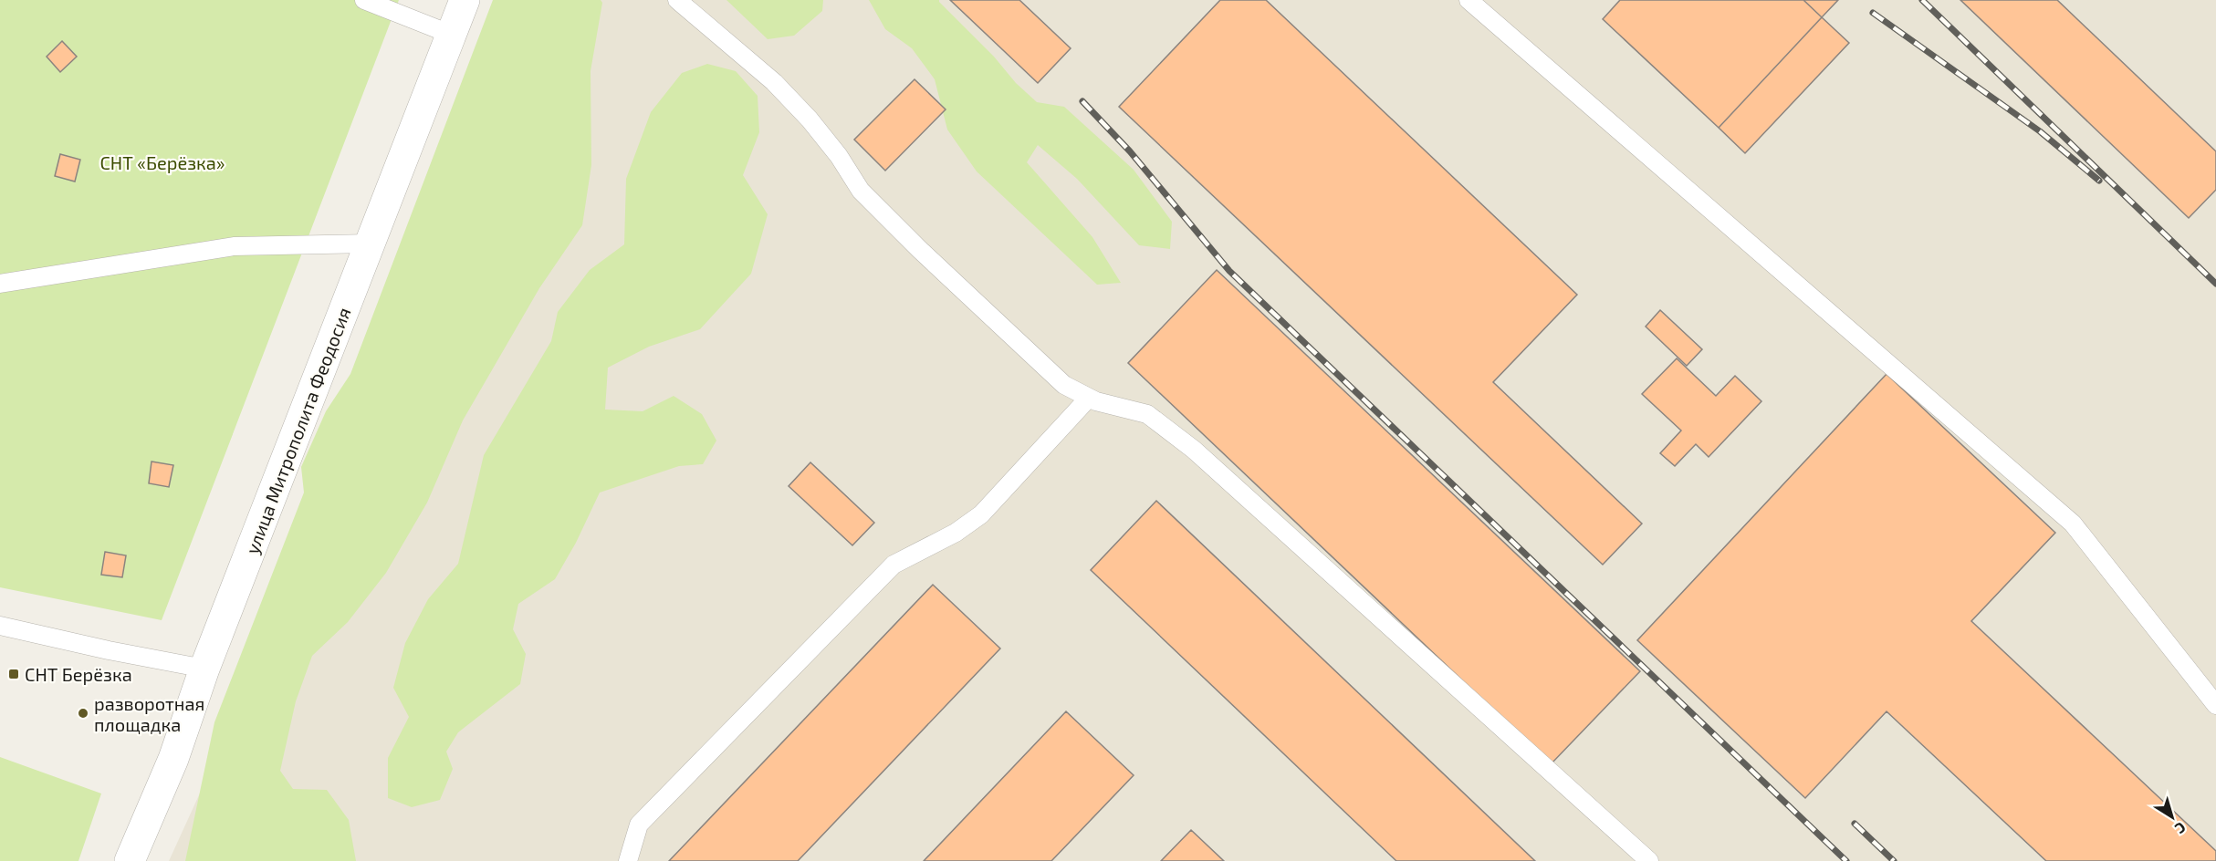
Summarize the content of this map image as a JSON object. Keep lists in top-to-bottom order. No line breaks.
{"streets":{"street":["улица Митрополита Феодосия"]},"parks":["СНТ «Берёзка»"],"places":{"transit":["СНТ Берёзка"],"other":["разворотная площадка"]},"north":"bottom right"}
